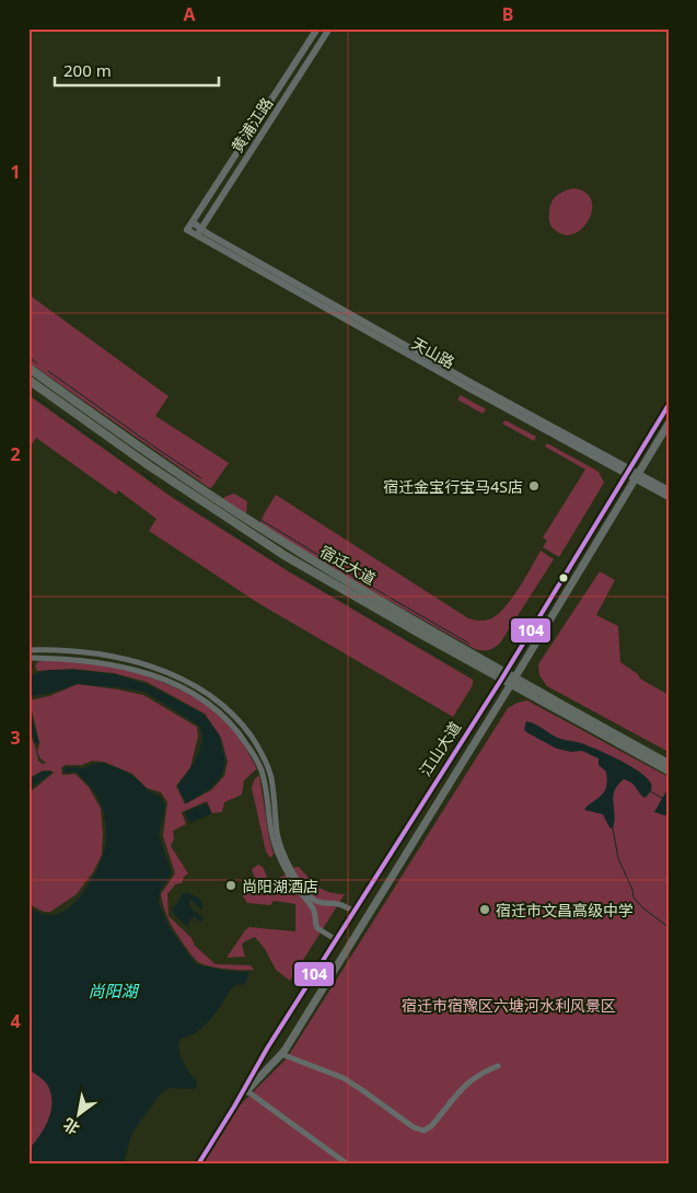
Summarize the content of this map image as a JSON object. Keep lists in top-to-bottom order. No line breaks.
{"streets":{"main road":["宿迁大道","江山大道"],"street":["黄浦江路","天山路"]},"crossings":[["黄浦江路","天山路"],["天山路","江山大道"],["宿迁大道","江山大道"]],"water":["尚阳湖"],"parks":["宿迁市宿豫区六塘河水利风景区"],"places":["宿迁金宝行宝马4S店","尚阳湖酒店","宿迁市文昌高级中学"],"lines":["transit line 104"],"scale_bar":"200 m","north":"bottom left","grid":{"columns":["A","B"],"rows":["1","2","3","4"]}}
